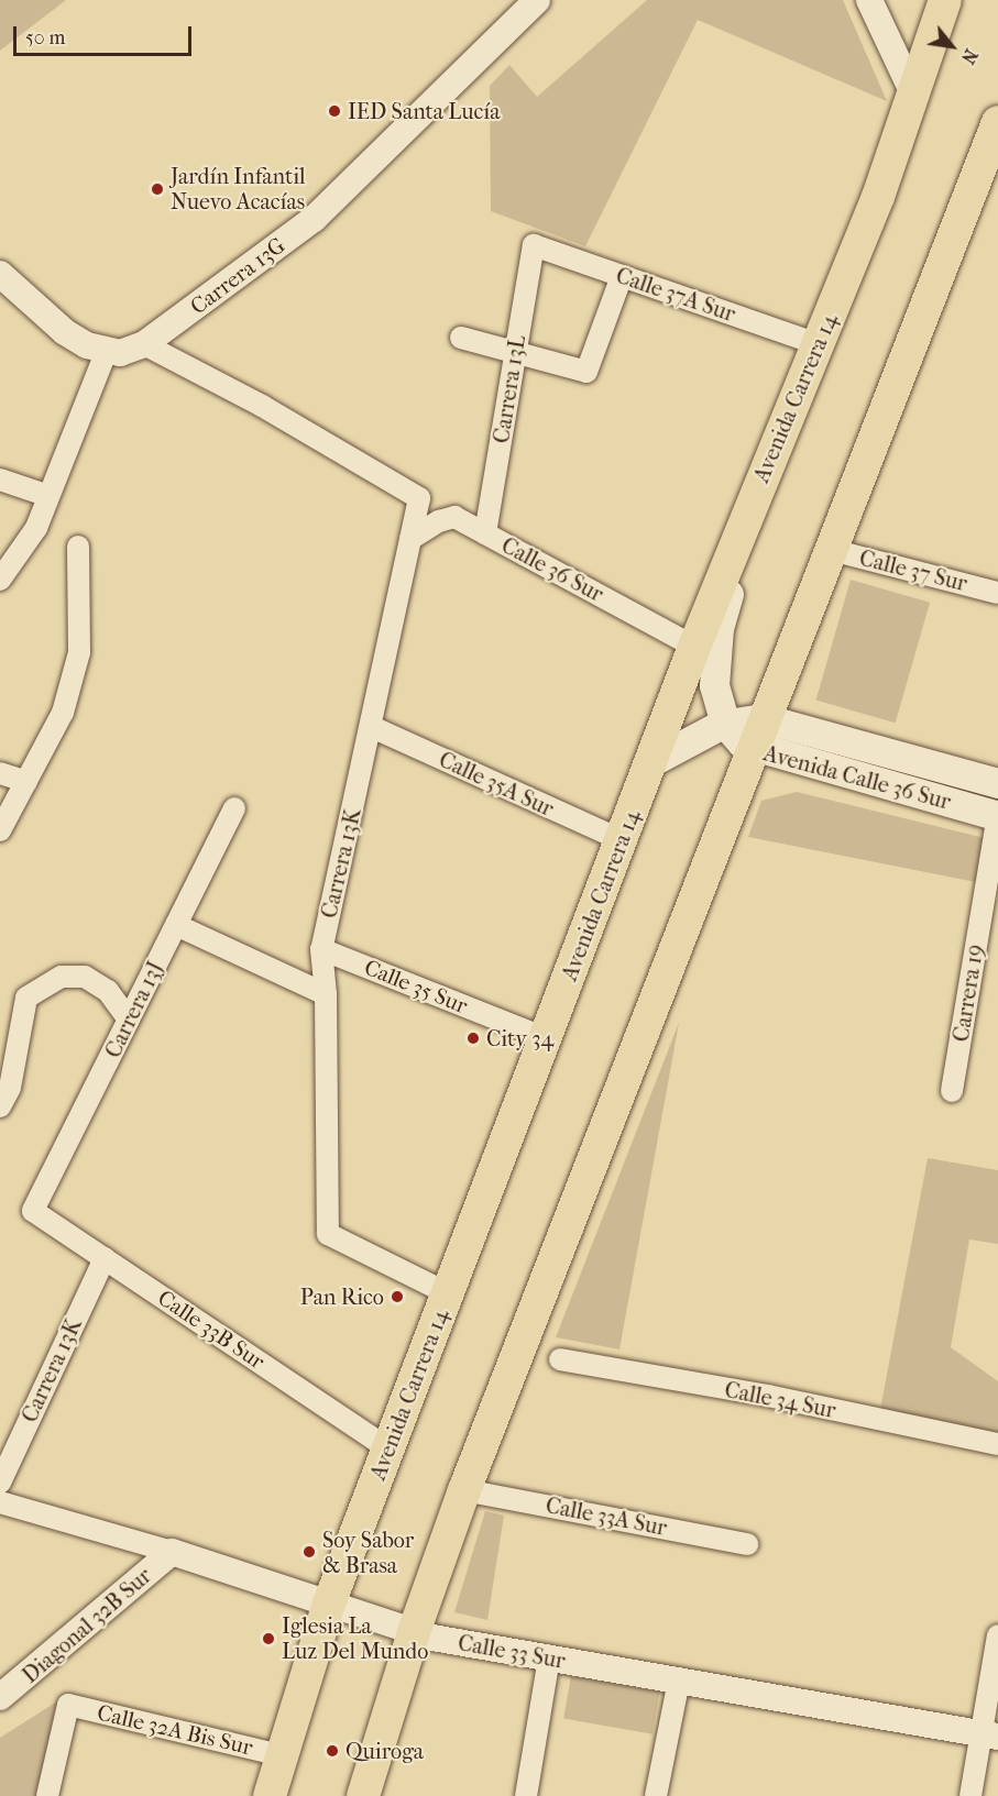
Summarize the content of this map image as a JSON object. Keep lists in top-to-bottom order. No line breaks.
{"streets":{"main road":["Avenida Carrera 14","Avenida Calle 36 Sur"],"street":["Carrera 13G","Calle 37A Sur","Carrera 13L","Calle 36 Sur","Calle 37 Sur","Calle 35A Sur","Carrera 13K","Calle 35 Sur","Carrera 19","Carrera 13J","Calle 33B Sur","Calle 34 Sur","Calle 33A Sur","Diagonal 32B Sur","Calle 33 Sur","Calle 32A Bis Sur"]},"crossings":[["Carrera 13G","Carrera 13K"],["Calle 37A Sur","Carrera 13L"],["Calle 37A Sur","Avenida Carrera 14"],["Calle 37A Sur","Avenida Calle 36 Sur"],["Carrera 13L","Calle 36 Sur"],["Avenida Carrera 14","Calle 36 Sur"],["Avenida Carrera 14","Avenida Calle 36 Sur"],["Avenida Carrera 14","Calle 35A Sur"],["Avenida Carrera 14","Carrera 13K"],["Avenida Carrera 14","Calle 35 Sur"],["Avenida Carrera 14","Calle 33B Sur"],["Avenida Carrera 14","Calle 33 Sur"],["Avenida Carrera 14","Calle 32A Bis Sur"],["Calle 36 Sur","Carrera 13K"],["Avenida Calle 36 Sur","Carrera 19"],["Calle 35A Sur","Carrera 13K"],["Carrera 13K","Calle 35 Sur"],["Carrera 13K","Calle 33B Sur"],["Carrera 13J","Calle 33B Sur"],["Diagonal 32B Sur","Calle 33 Sur"]],"places":["IED Santa Lucía","Jardín Infantil Nuevo Acacías","City 34","Pan Rico","Soy Sabor & Brasa","Iglesia La Luz Del Mundo","Quiroga"],"scale_bar":"50 m","north":"bottom right"}
